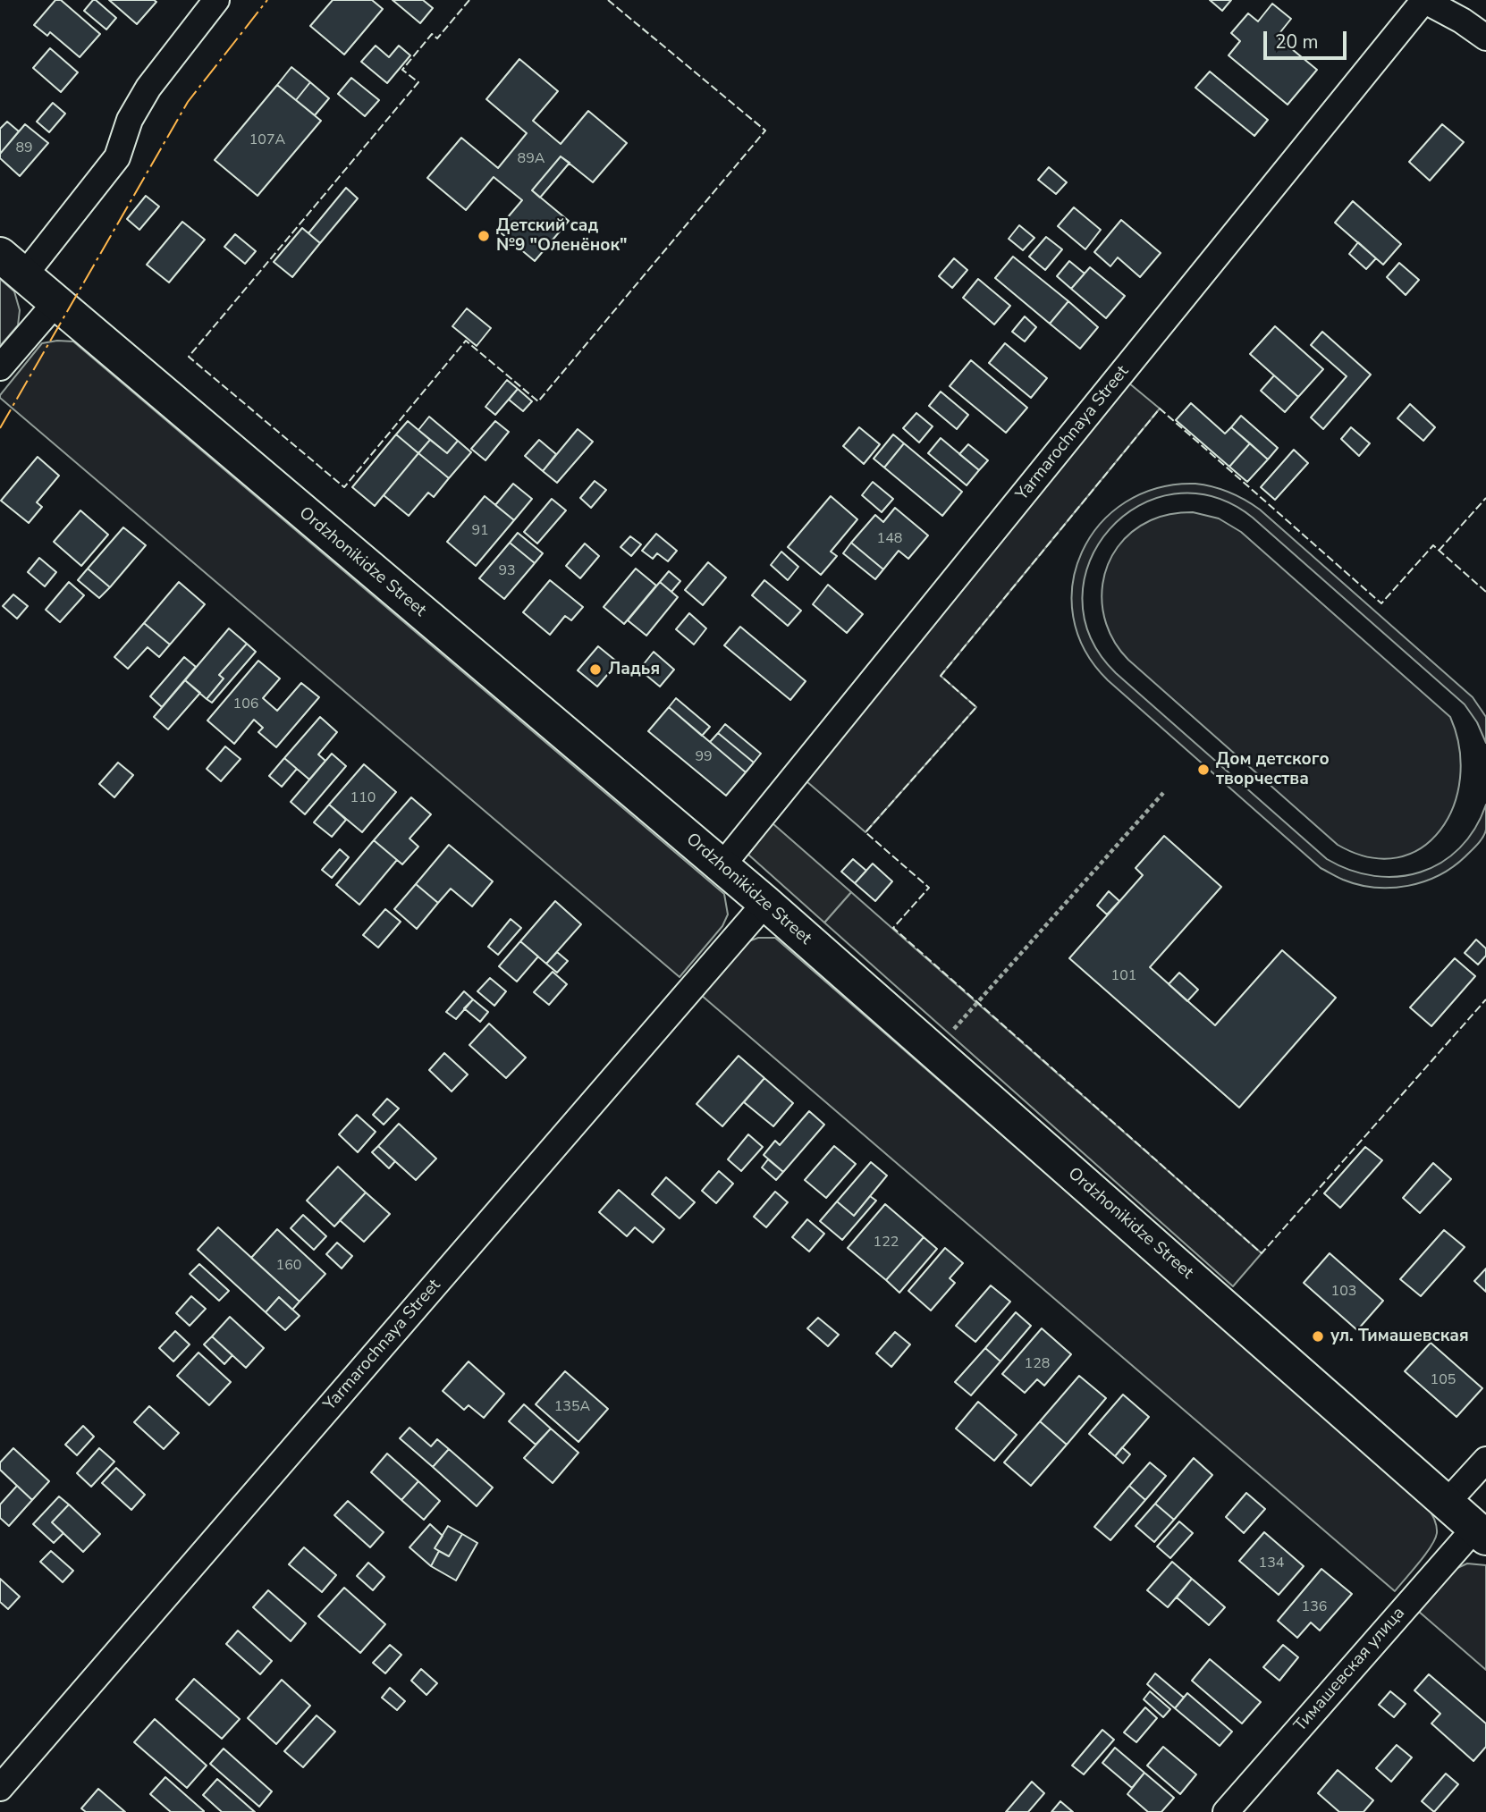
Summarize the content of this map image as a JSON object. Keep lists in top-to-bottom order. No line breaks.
{"streets":{"main road":["Ordzhonikidze Street"],"street":["Yarmarochnaya Street","Тимашевская улица"]},"crossings":[["Yarmarochnaya Street","Ordzhonikidze Street"],["Ordzhonikidze Street","Тимашевская улица"]],"places":["Детский сад №9 \"Оленёнок\"","Ладья","Дом детского творчества","ул. Тимашевская"],"house_numbers":["107А","89","89А","91","148","93","106","99","110","101","122","160","103","128","105","135А","134","136"],"scale_bar":"20 m"}
